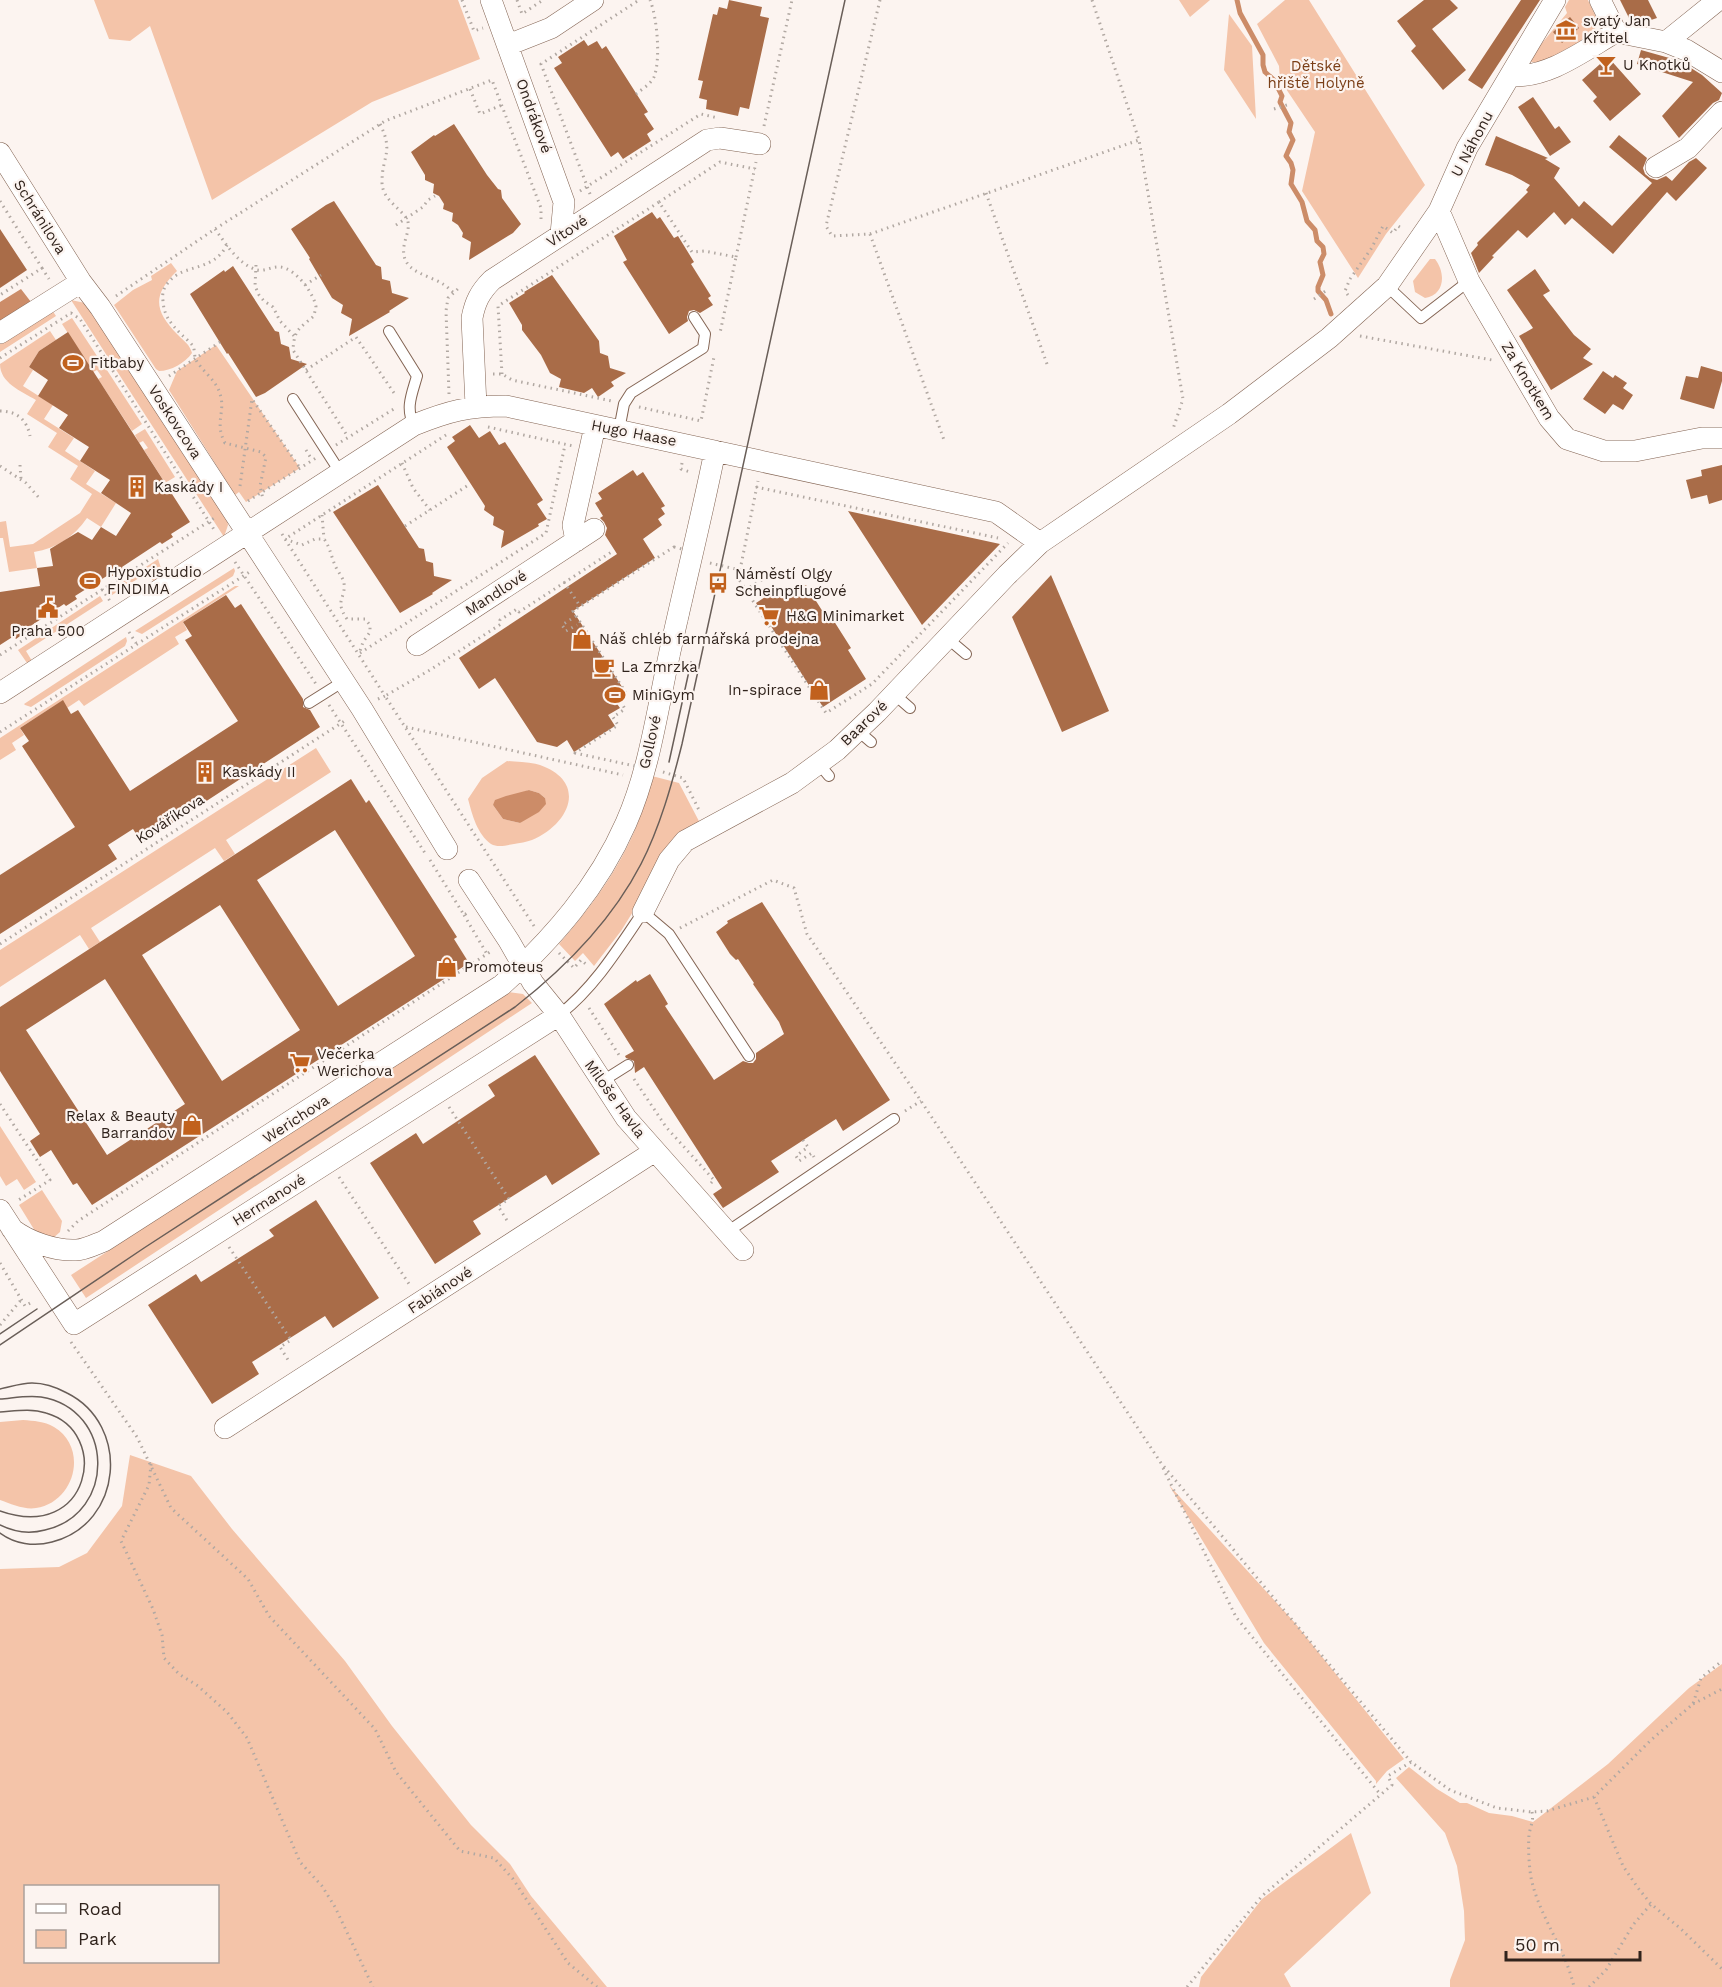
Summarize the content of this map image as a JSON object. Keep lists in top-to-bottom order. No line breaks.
{"streets":{"street":["Ondrákové","U Náhonu","Schránilova","Vítové","Za Knotkem","Voskovcova","Hugo Haase","Mandlové","Baarové","Gollové","Miloše Havla","Werichova","Hermanové","Fabiánové"],"path":["Kováříkova"]},"crossings":[["Ondrákové","Vítové"],["U Náhonu","Za Knotkem"],["U Náhonu","Baarové"],["Schránilova","Voskovcova"],["Vítové","Hugo Haase"],["Voskovcova","Hugo Haase"],["Voskovcova","Kováříkova"],["Hugo Haase","Mandlové"],["Hugo Haase","Baarové"],["Hugo Haase","Gollové"],["Gollové","Miloše Havla"],["Gollové","Werichova"],["Miloše Havla","Werichova"],["Miloše Havla","Hermanové"],["Miloše Havla","Fabiánové"],["Werichova","Hermanové"]],"parks":["Dětské hřiště Holyně"],"places":{"museum":["svatý Jan Křtitel"],"bar":["U Knotků"],"sports":["Fitbaby","Hypoxistudio FINDIMA","MiniGym"],"building":["Kaskády I","Kaskády II"],"bus stop":["Náměstí Olgy Scheinpflugové"],"public building":["Praha 500"],"supermarket":["H&G Minimarket","Večerka Werichova"],"shop":["Náš chléb farmářská prodejna","In-spirace","Promoteus","Relax & Beauty Barrandov"],"cafe":["La Zmrzka"]},"legend":["Road","Park"],"scale_bar":"50 m"}
